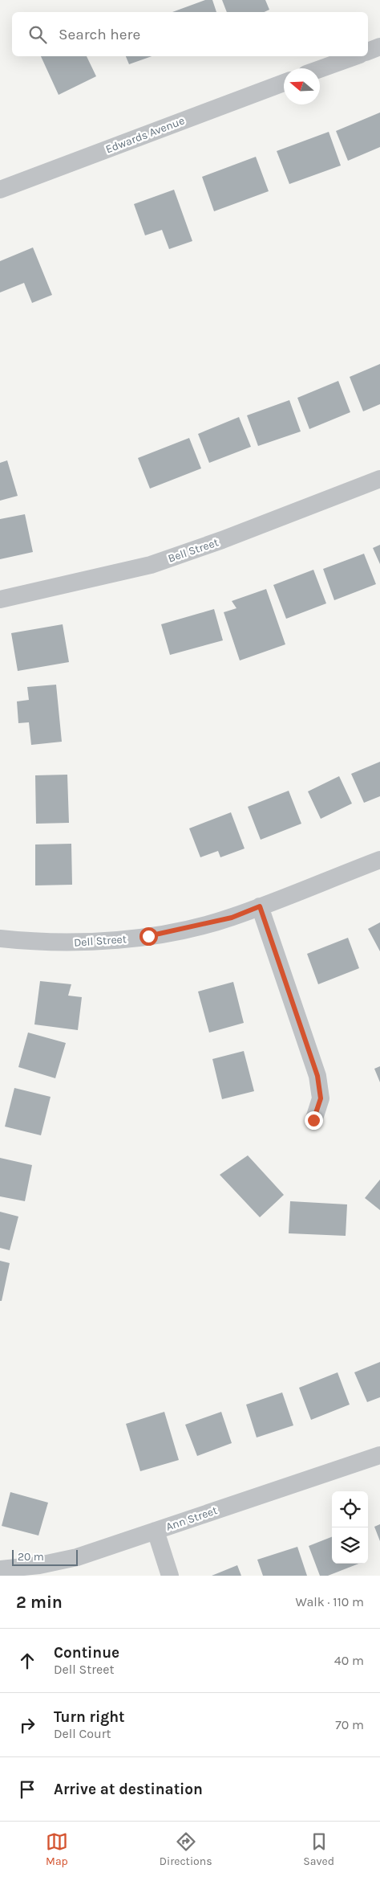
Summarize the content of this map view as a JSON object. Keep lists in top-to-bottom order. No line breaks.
{"streets":{"street":["Edwards Avenue","Bell Street","Dell Street","Ann Street"]},"scale_bar":"20 m","north":"left","page":{"search":"Search here","scale":"20 m","heading":["2 min","Walk · 110 m"],"list":[["Continue","Dell Street","40 m"],["Turn right","Dell Court","70 m"],"Arrive at destination"],"nav":["Map","Directions","Saved"]}}
